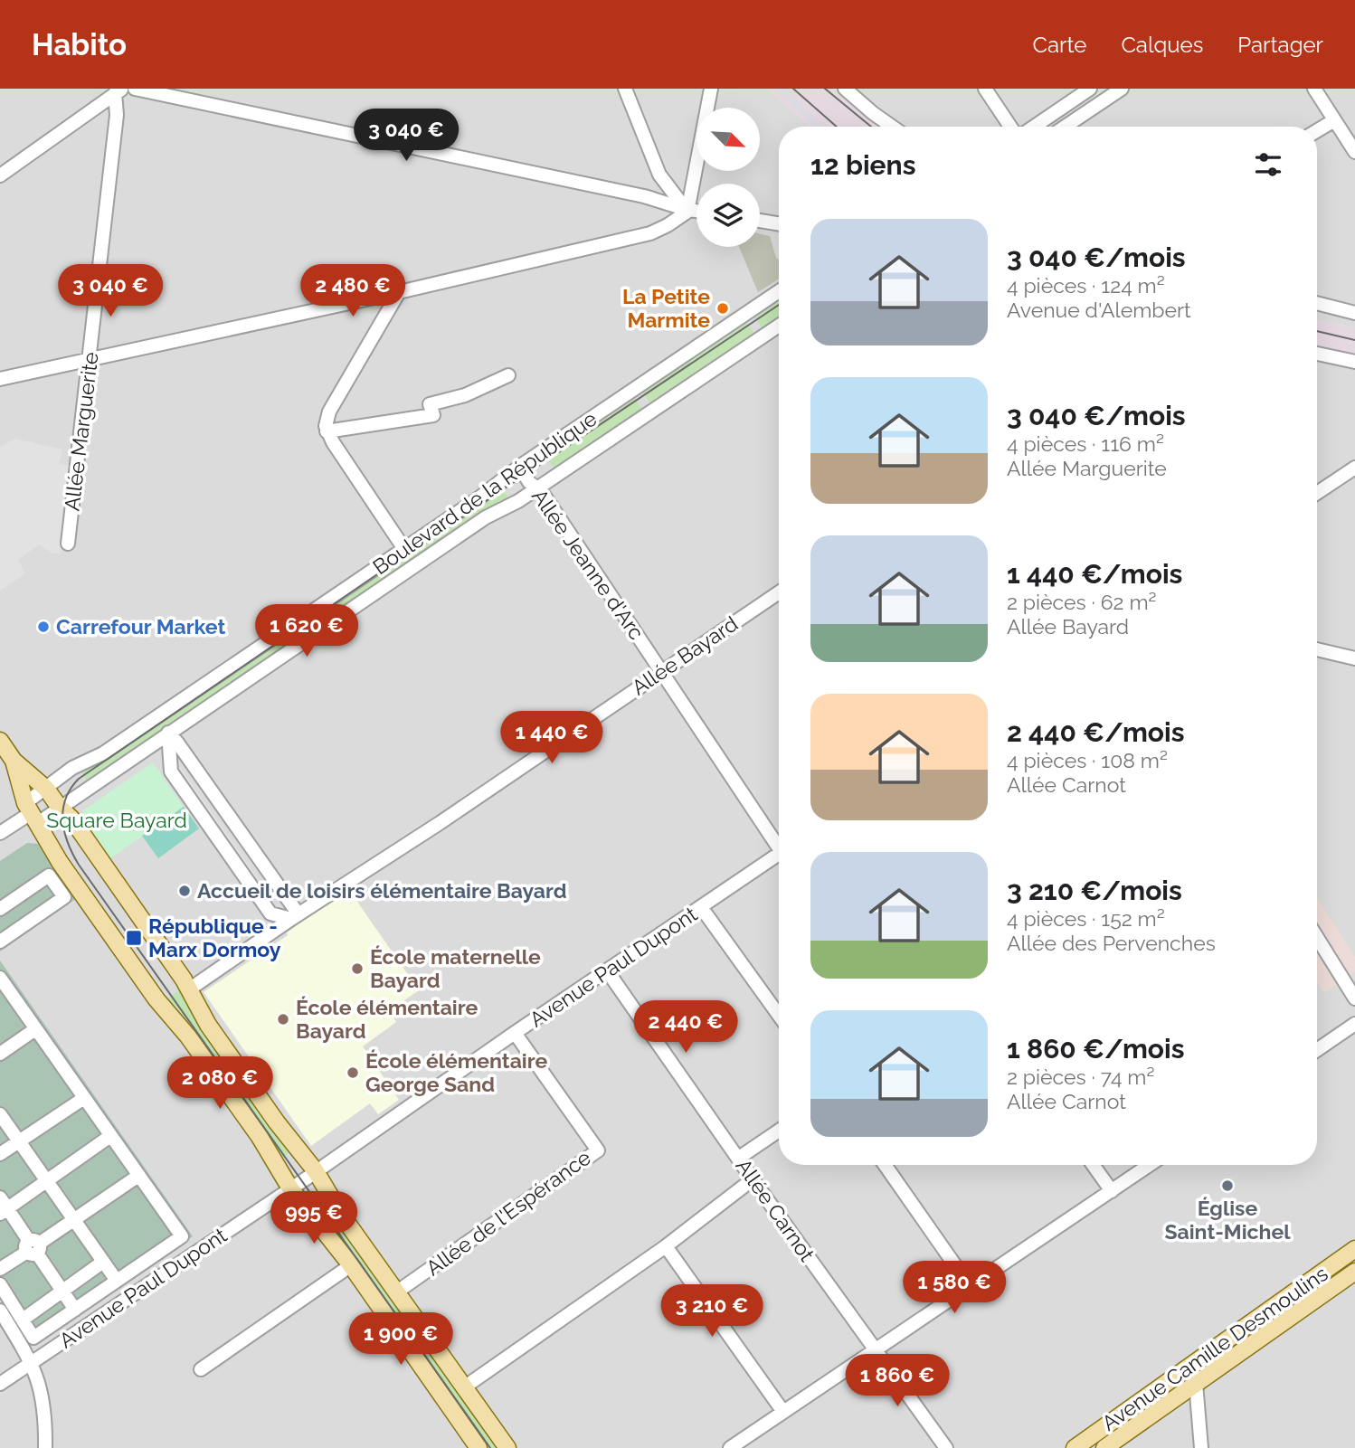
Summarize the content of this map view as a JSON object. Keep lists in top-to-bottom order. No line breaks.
{"streets":{"main road":["Avenue Camille Desmoulins"],"street":["Allée Marguerite","Boulevard de la République","Allée Jeanne d'Arc","Allée Bayard","Avenue Paul Dupont","Allée Carnot","Allée de l'Espérance"]},"crossings":[["Boulevard de la République","Allée Jeanne d'Arc"],["Allée Jeanne d'Arc","Allée Bayard"],["Avenue Paul Dupont","Allée Carnot"],["Avenue Paul Dupont","Allée de l'Espérance"]],"parks":["Square Bayard"],"places":{"other":["La Petite Marmite","Carrefour Market","Accueil de loisirs élémentaire Bayard","École maternelle Bayard","École élémentaire Bayard","École élémentaire George Sand","Église Saint-Michel"],"transit":["République - Marx Dormoy"]},"north":"bottom right","page":{"header":"Habito","nav":["Carte","Calques","Partager"],"price":["3 040 €","3 040 €","2 480 €","1 620 €","1 440 €","2 440 €","2 080 €","995 €","1 580 €","3 210 €","1 900 €","1 860 €"],"heading":"12 biens","list":[{"name":"3 040 €/mois","note":"4 pièces · 124 m² · Avenue d'Alembert"},{"name":"3 040 €/mois","note":"4 pièces · 116 m² · Allée Marguerite"},{"name":"1 440 €/mois","note":"2 pièces · 62 m² · Allée Bayard"},{"name":"2 440 €/mois","note":"4 pièces · 108 m² · Allée Carnot"},{"name":"3 210 €/mois","note":"4 pièces · 152 m² · Allée des Pervenches"},{"name":"1 860 €/mois","note":"2 pièces · 74 m² · Allée Carnot"}]}}
